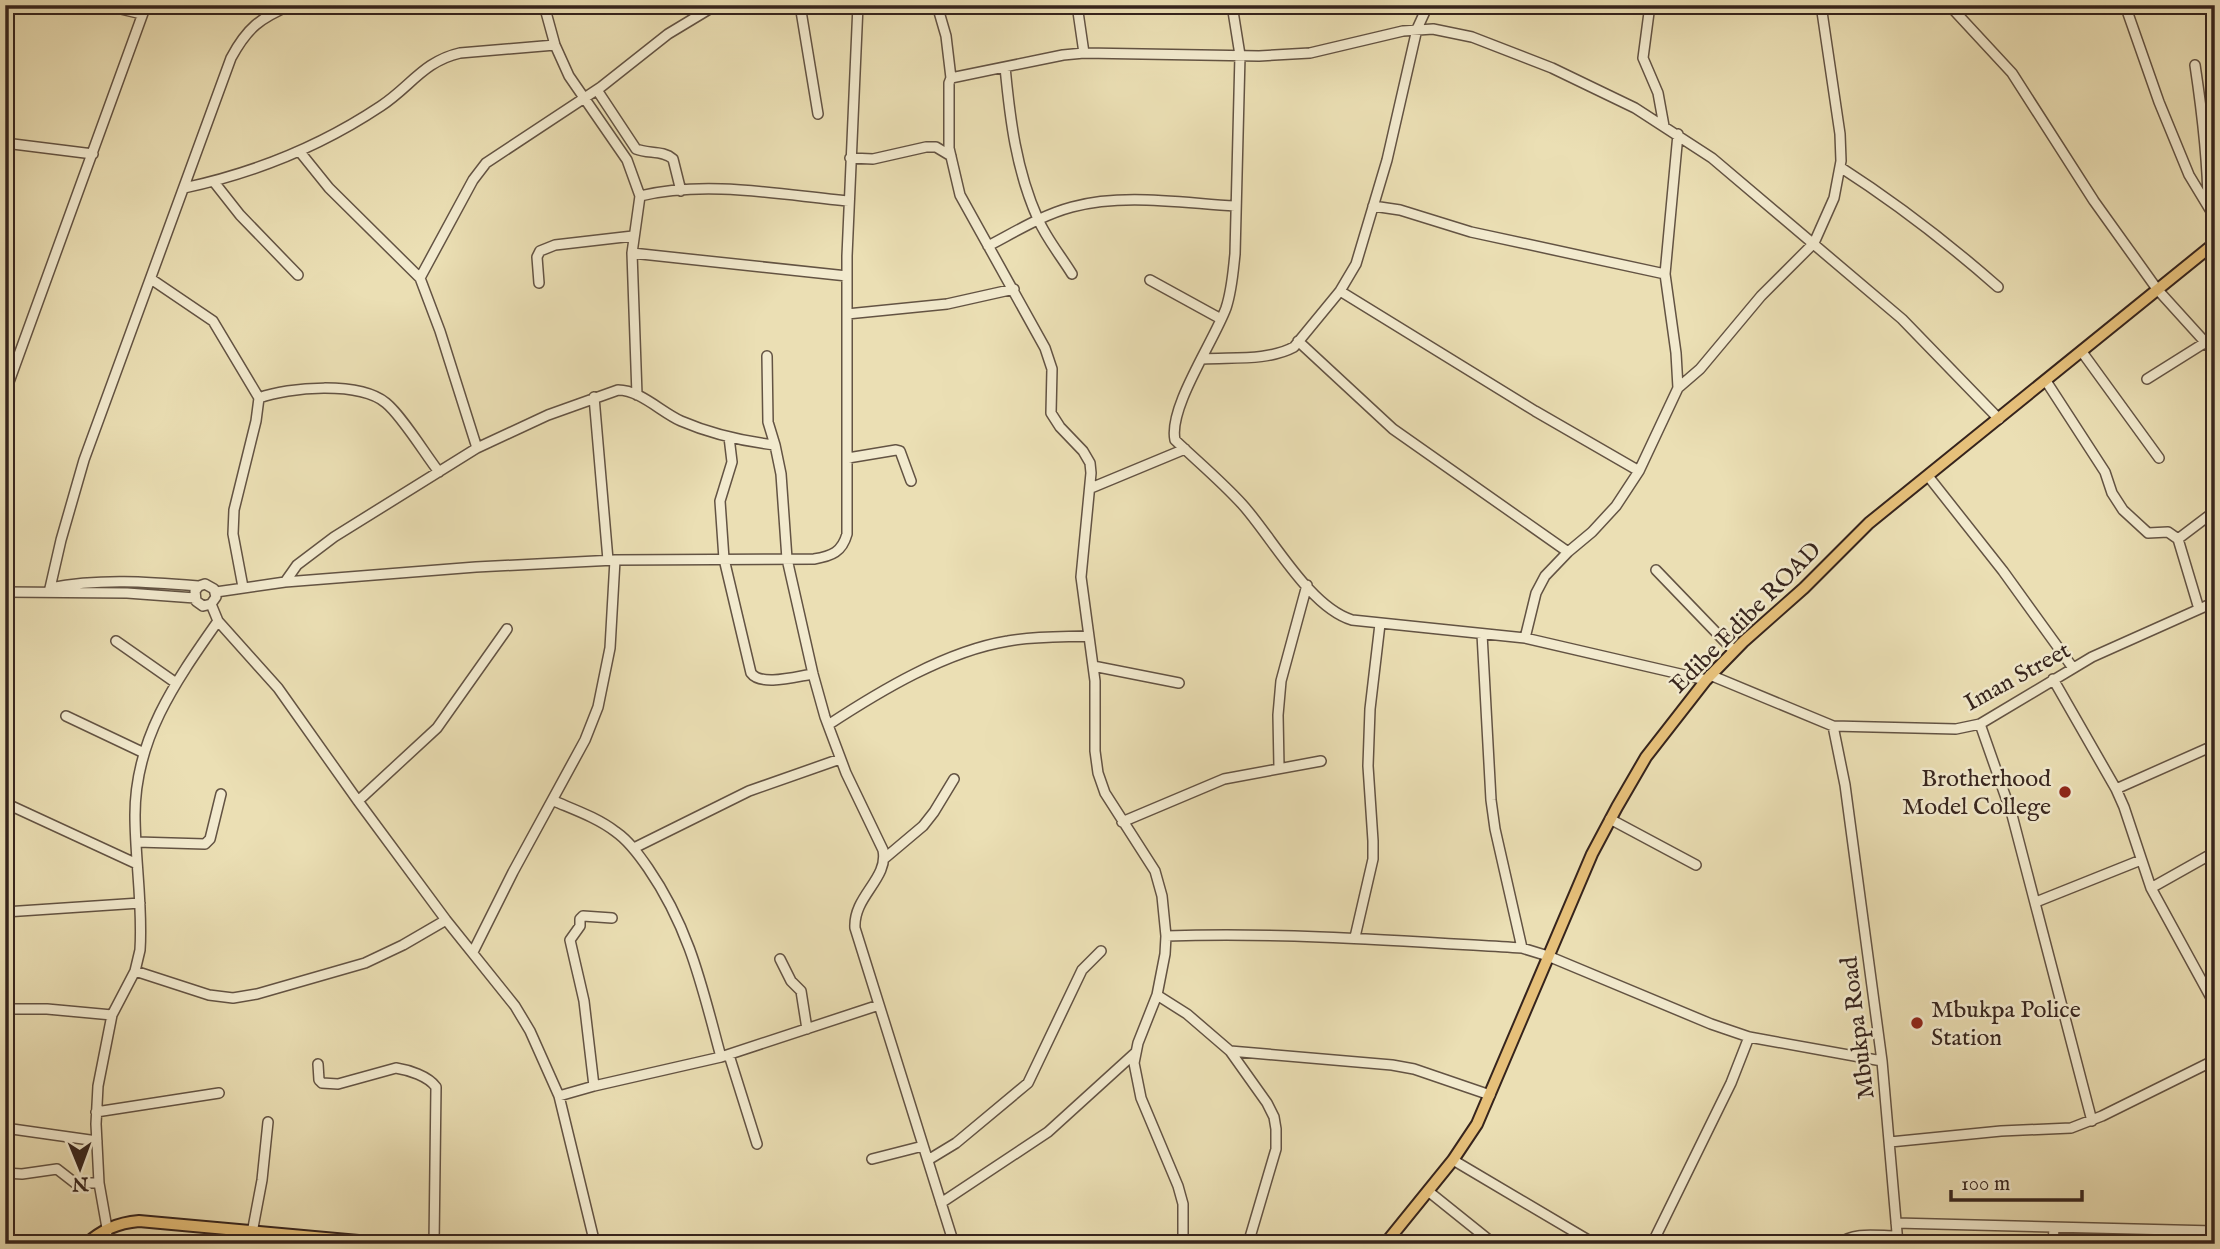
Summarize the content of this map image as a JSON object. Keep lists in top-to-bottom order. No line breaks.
{"streets":{"main road":["Edibe Edibe ROAD"],"street":["Iman Street","Mbukpa Road"]},"crossings":[["Edibe Edibe ROAD","Iman Street"],["Iman Street","Mbukpa Road"]],"places":["Brotherhood Model College","Mbukpa Police Station"],"scale_bar":"100 m","north":"bottom"}
